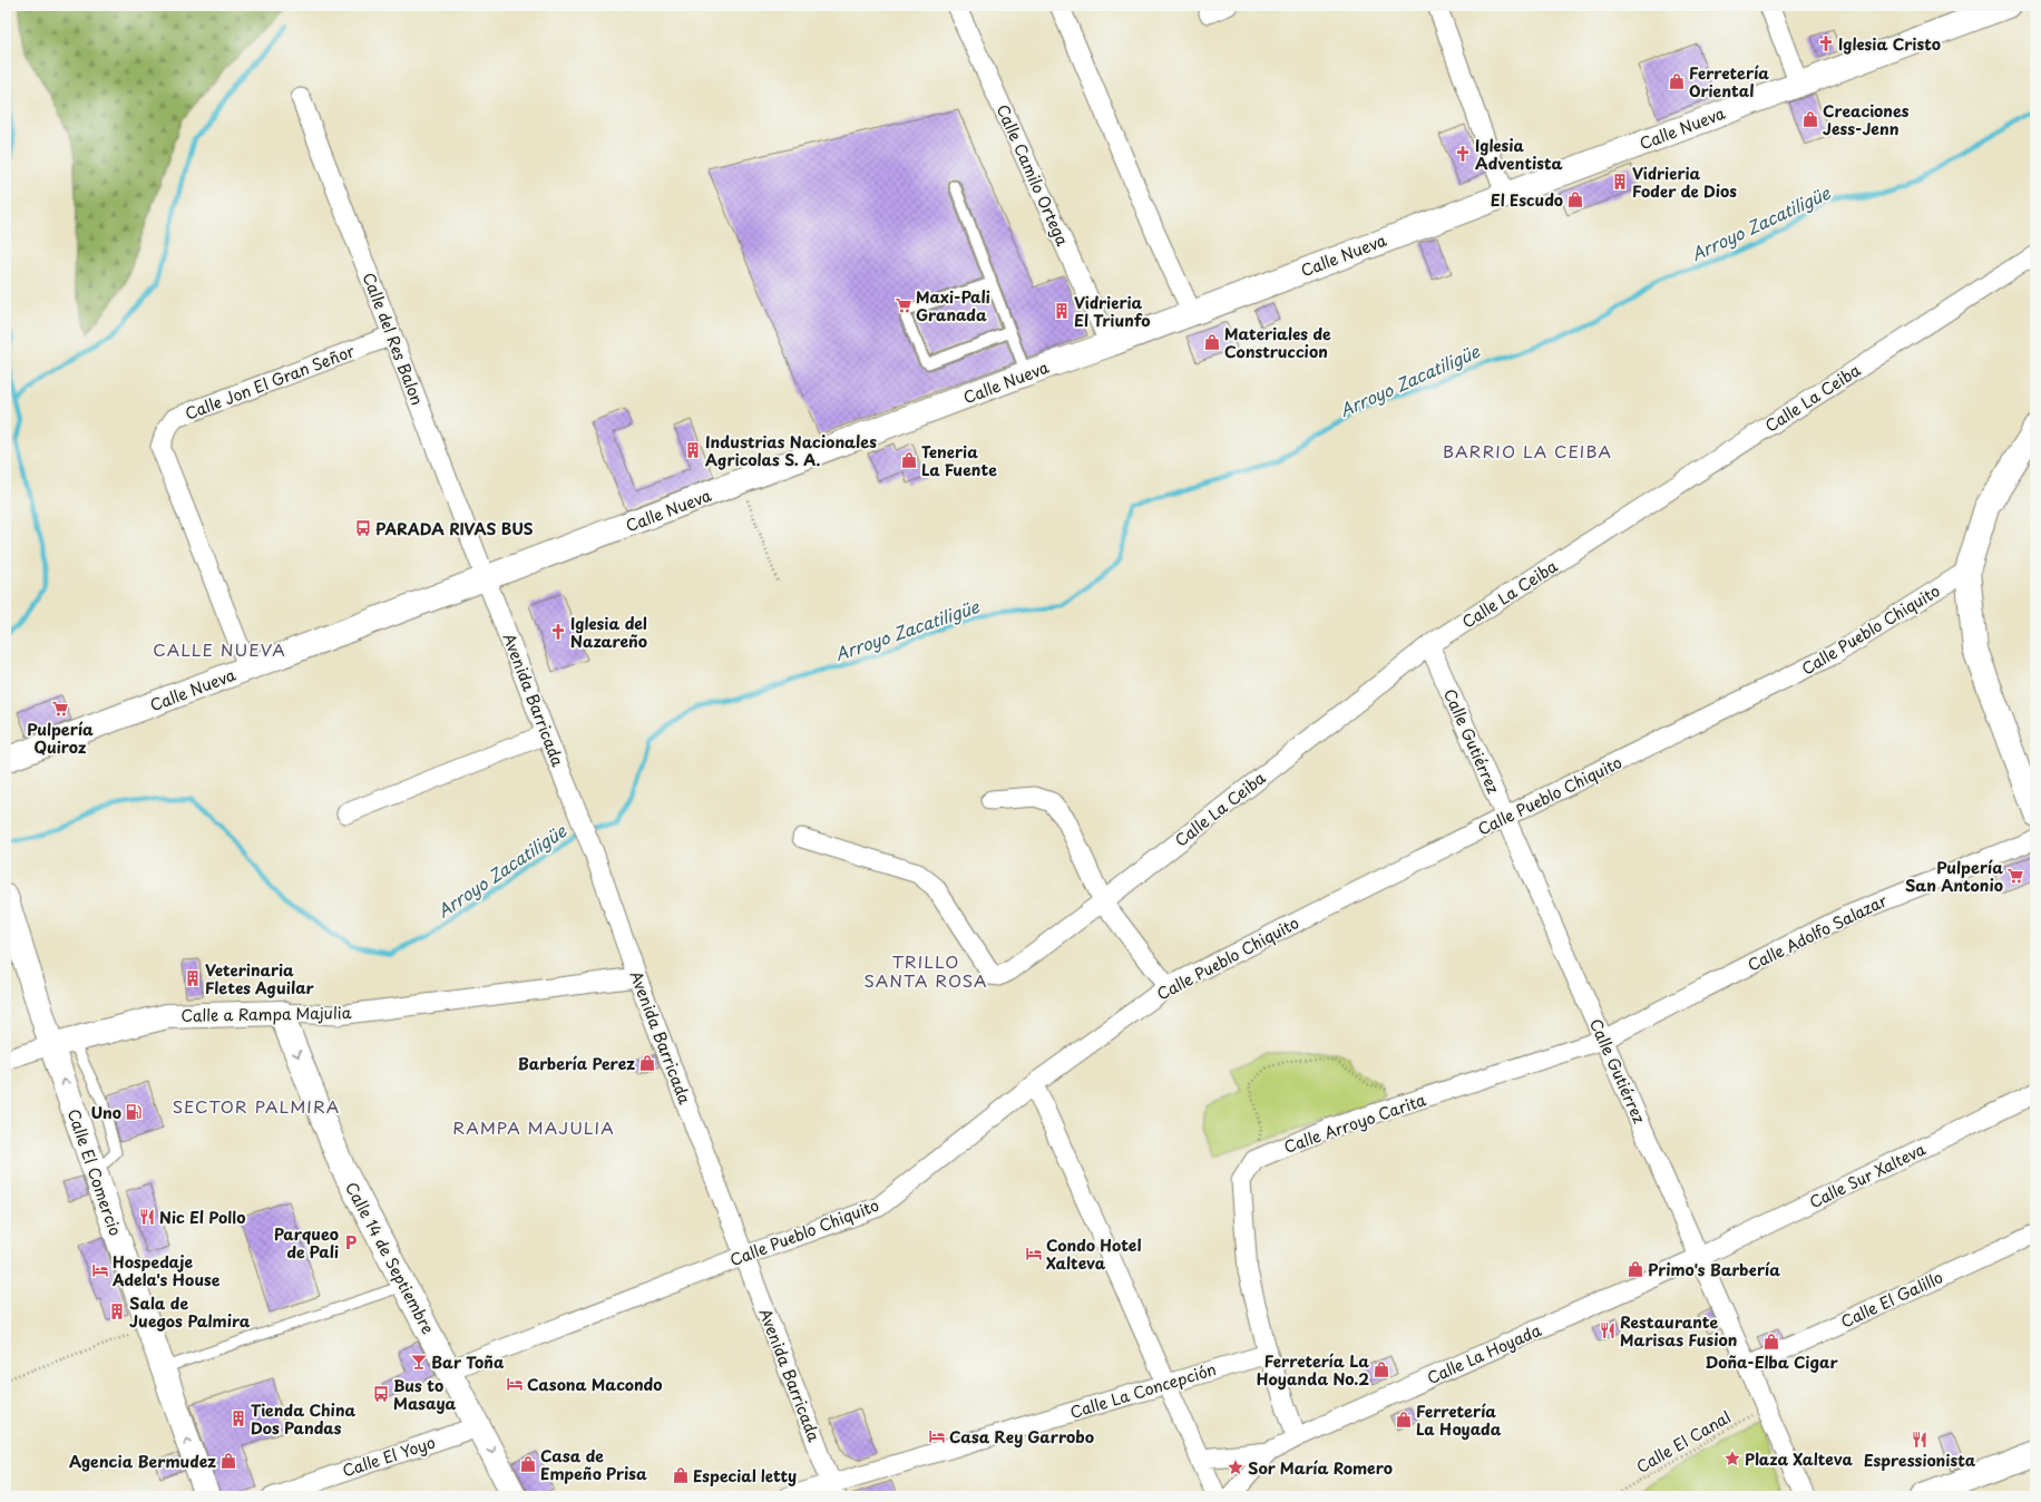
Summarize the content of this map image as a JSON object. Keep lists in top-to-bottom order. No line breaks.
{"streets":{"main road":["Calle Nueva","Calle a Rampa Majulia","Calle El Comercio","Calle 14 de Septiembre"],"street":["Calle Camilo Ortega","Calle del Res Balon","Calle Jon El Gran Señor","Calle La Ceiba","Calle Pueblo Chiquito","Avenida Barricada","Calle Gutiérrez","Calle Adolfo Salazar","Calle Arroyo Carita","Calle Sur Xalteva","Calle El Galillo","Calle La Hoyada","Calle La Concepción","Calle El Yoyo"],"path":["Calle El Canal"]},"crossings":[["Calle Nueva","Calle Camilo Ortega"],["Calle Nueva","Calle del Res Balon"],["Calle Nueva","Calle Jon El Gran Señor"],["Calle Nueva","Avenida Barricada"],["Calle del Res Balon","Calle Jon El Gran Señor"],["Calle del Res Balon","Avenida Barricada"],["Calle La Ceiba","Calle Gutiérrez"],["Calle Pueblo Chiquito","Avenida Barricada"],["Calle Pueblo Chiquito","Calle Gutiérrez"],["Calle Pueblo Chiquito","Calle 14 de Septiembre"],["Avenida Barricada","Calle a Rampa Majulia"],["Avenida Barricada","Calle La Concepción"],["Calle Gutiérrez","Calle Adolfo Salazar"],["Calle Gutiérrez","Calle Arroyo Carita"],["Calle Gutiérrez","Calle Sur Xalteva"],["Calle Gutiérrez","Calle El Galillo"],["Calle Gutiérrez","Calle La Hoyada"],["Calle Gutiérrez","Calle El Canal"],["Calle Adolfo Salazar","Calle Arroyo Carita"],["Calle a Rampa Majulia","Calle El Comercio"],["Calle a Rampa Majulia","Calle 14 de Septiembre"],["Calle Sur Xalteva","Calle La Hoyada"],["Calle 14 de Septiembre","Calle El Yoyo"]],"one_way":["Calle 14 de Septiembre"],"districts":["BARRIO LA CEIBA","CALLE NUEVA","TRILLO SANTA ROSA","SECTOR PALMIRA","RAMPA MAJULIA"],"water":["Arroyo Zacatiligüe"],"places":{"church":["Iglesia Cristo","Iglesia Adventista","Iglesia del Nazareño"],"shop":["Ferretería Oriental","Creaciones Jess-Jenn","El Escudo","Materiales de Construccion","Teneria La Fuente","Barbería Perez","Primo's Barbería","Doña-Elba Cigar","Ferretería La Hoyanda No.2","Ferretería La Hoyada","Agencia Bermudez","Casa de Empeño Prisa","Especial letty"],"building":["Vidrieria Foder de Dios","Vidrieria El Triunfo","Industrias Nacionales Agricolas S. A.","Veterinaria Fletes Aguilar","Sala de Juegos Palmira","Tienda China Dos Pandas"],"supermarket":["Maxi-Pali Granada","Pulpería Quiroz","Pulpería San Antonio"],"bus stop":["PARADA RIVAS BUS","Bus to Masaya"],"fuel station":["Uno"],"restaurant":["Nic El Pollo","Restaurante Marisas Fusion","Espressionista"],"parking":["Parqueo de Pali"],"hotel":["Condo Hotel Xalteva","Hospedaje Adela's House","Casona Macondo","Casa Rey Garrobo"],"bar":["Bar Toña"],"place":["Plaza Xalteva","Sor María Romero"]}}
